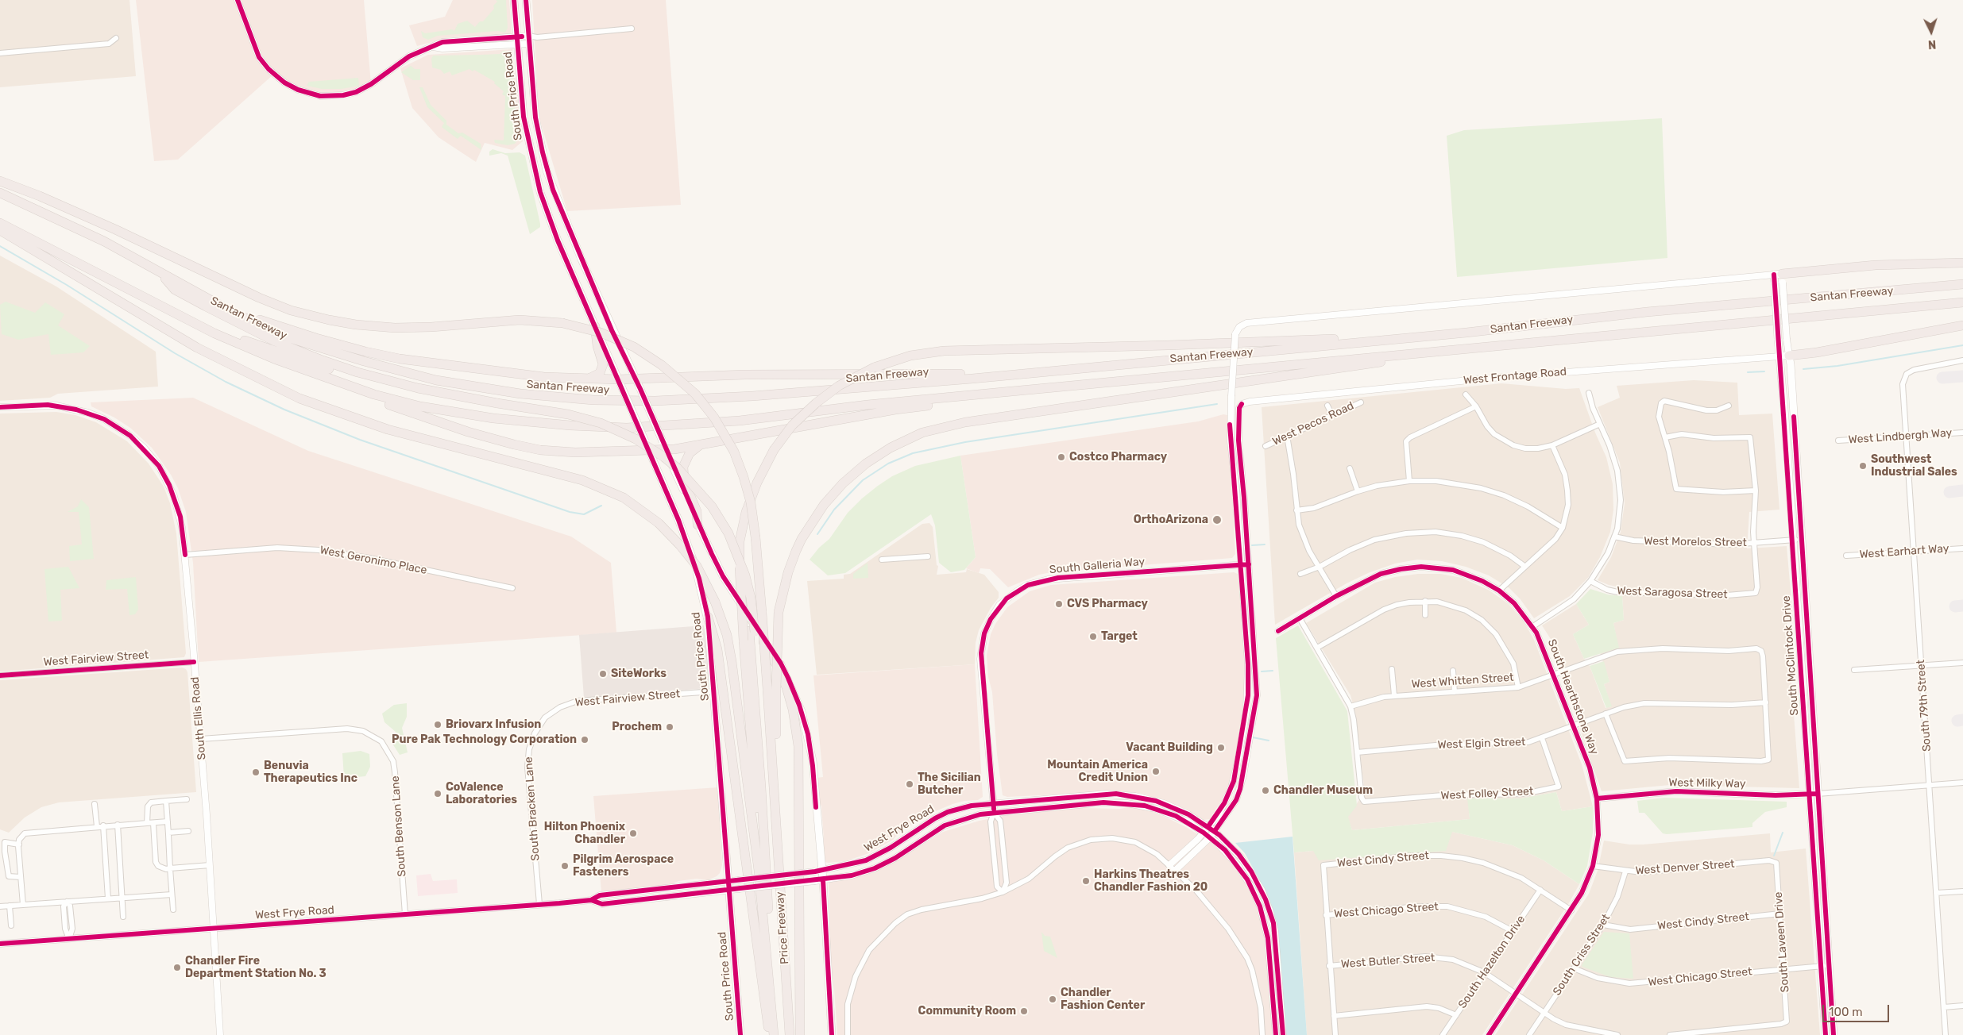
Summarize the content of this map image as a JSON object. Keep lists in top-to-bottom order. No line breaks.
{"streets":{"highway":["Santan Freeway","Price Freeway"],"main road":["South Price Road","South McClintock Drive"],"street":["West Frontage Road","West Pecos Road","West Lindbergh Way","West Morelos Street","West Earhart Way","West Geronimo Place","South Galleria Way","West Saragosa Street","West Fairview Street","West Whitten Street","South Hearthstone Way","South 79th Street","South Ellis Road","West Elgin Street","West Milky Way","West Folley Street","South Bracken Lane","South Benson Lane","West Frye Road","West Cindy Street","West Denver Street","West Chicago Street","South Laveen Drive","South Criss Street","West Butler Street","South Hazelton Drive"]},"crossings":[["South Price Road","West Fairview Street"],["South Price Road","West Frye Road"],["West Frontage Road","South McClintock Drive"],["West Lindbergh Way","South 79th Street"],["West Morelos Street","West Saragosa Street"],["West Morelos Street","South McClintock Drive"],["West Earhart Way","South 79th Street"],["West Geronimo Place","South Ellis Road"],["South Galleria Way","West Frye Road"],["South McClintock Drive","West Milky Way"],["South McClintock Drive","West Chicago Street"],["West Fairview Street","South Ellis Road"],["West Fairview Street","South Bracken Lane"],["West Whitten Street","South Hearthstone Way"],["West Whitten Street","West Elgin Street"],["South Hearthstone Way","West Elgin Street"],["South Hearthstone Way","West Milky Way"],["South Hearthstone Way","West Cindy Street"],["South Hearthstone Way","West Denver Street"],["South Hearthstone Way","West Butler Street"],["South 79th Street","West Milky Way"],["South Ellis Road","South Benson Lane"],["South Ellis Road","West Frye Road"],["West Elgin Street","West Folley Street"],["South Bracken Lane","West Frye Road"],["South Benson Lane","West Frye Road"],["West Cindy Street","West Chicago Street"],["West Cindy Street","South Laveen Drive"],["West Cindy Street","South Criss Street"],["West Cindy Street","South Hazelton Drive"],["West Denver Street","South Laveen Drive"],["West Denver Street","South Criss Street"],["West Chicago Street","South Laveen Drive"],["West Chicago Street","South Criss Street"],["West Chicago Street","South Hazelton Drive"],["South Criss Street","West Butler Street"],["West Butler Street","South Hazelton Drive"]],"places":["Costco Pharmacy","Southwest Industrial Sales","OrthoArizona","CVS Pharmacy","Target","SiteWorks","Briovarx Infusion","Prochem","Pure Pak Technology Corporation","Vacant Building","Mountain America Credit Union","Benuvia Therapeutics Inc","The Sicilian Butcher","Chandler Museum","CoValence Laboratories","Hilton Phoenix Chandler","Pilgrim Aerospace Fasteners","Harkins Theatres Chandler Fashion 20","Chandler Fire Department Station No. 3","Chandler Fashion Center","Community Room"],"scale_bar":"100 m","north":"bottom"}
